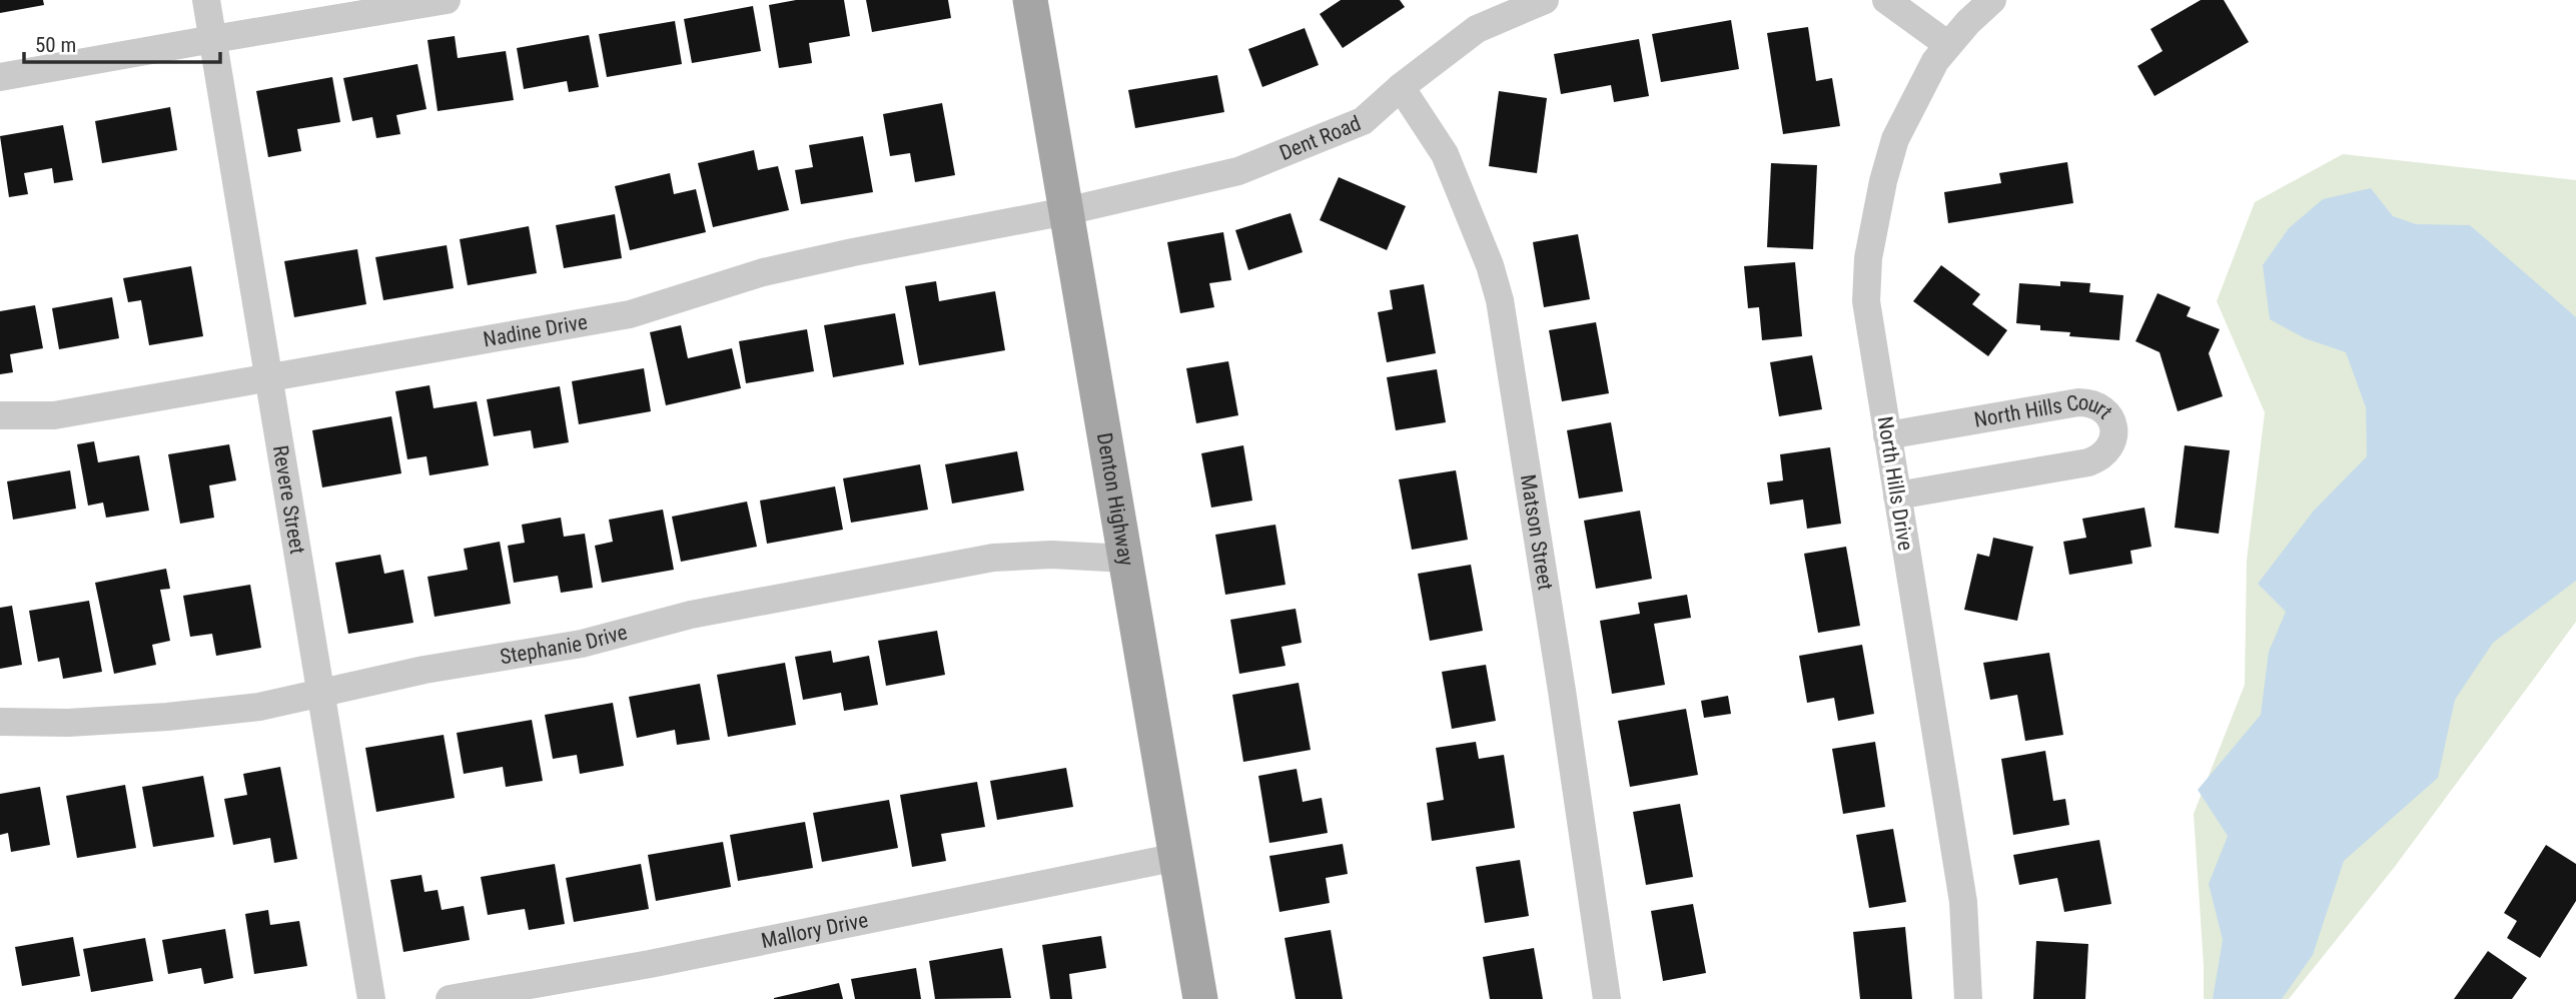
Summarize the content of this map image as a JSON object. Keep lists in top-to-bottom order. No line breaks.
{"streets":{"main road":["Denton Highway"],"street":["Dent Road","Nadine Drive","North Hills Court","North Hills Drive","Revere Street","Matson Street","Stephanie Drive","Mallory Drive"]},"crossings":[["Dent Road","Nadine Drive"],["Dent Road","Denton Highway"],["Dent Road","Matson Street"],["Nadine Drive","Revere Street"],["Nadine Drive","Denton Highway"],["North Hills Court","North Hills Drive"],["Revere Street","Stephanie Drive"],["Denton Highway","Stephanie Drive"],["Denton Highway","Mallory Drive"]],"scale_bar":"50 m"}
